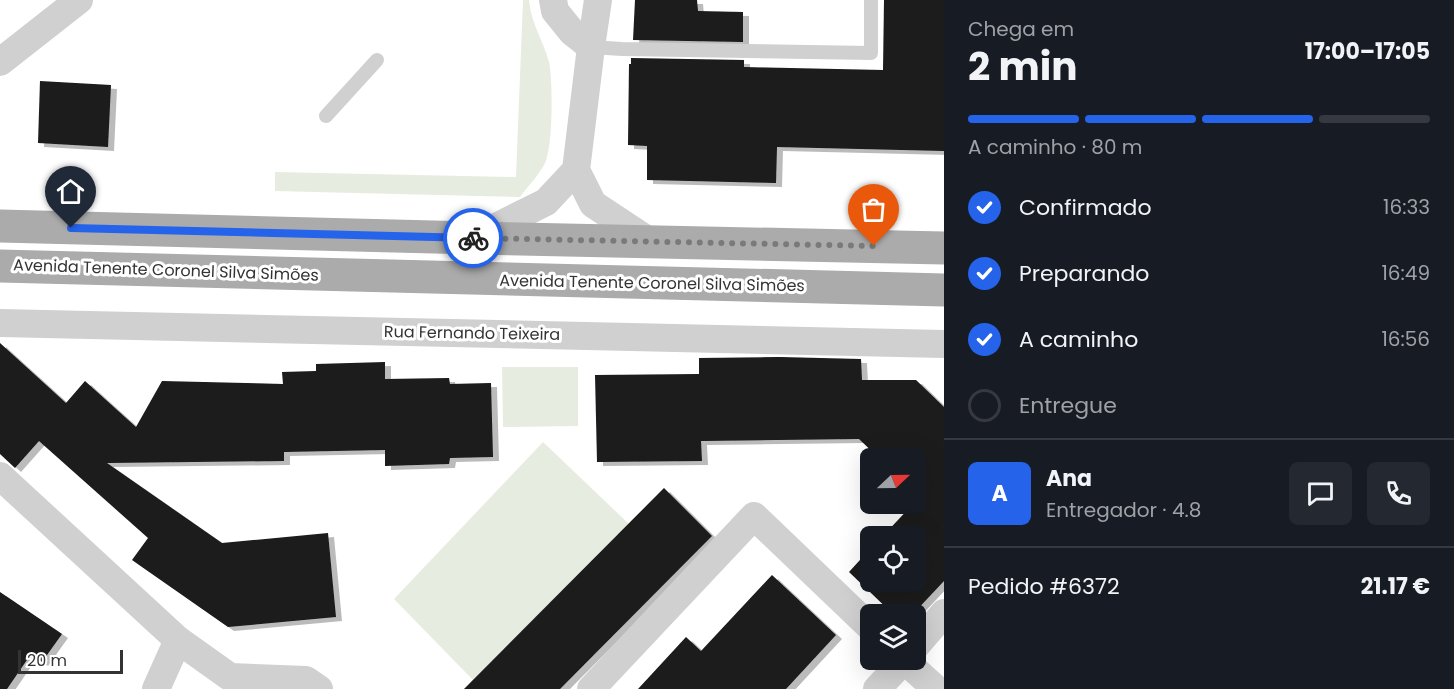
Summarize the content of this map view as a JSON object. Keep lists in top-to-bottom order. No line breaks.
{"streets":{"main road":["Avenida Tenente Coronel Silva Simões"],"street":["Rua Fernando Teixeira"]},"scale_bar":"20 m","north":"right","page":{"heading":["2 min","Chega em","17:00–17:05"],"panel":["Ana","Entregador · 4.8","Pedido #6372","21.17 €"],"bar":"A caminho · 80 m","list":[["Confirmado","16:33"],["Preparando","16:49"],["A caminho","16:56"],"Entregue"],"round":"A","scale":"20 m"}}
